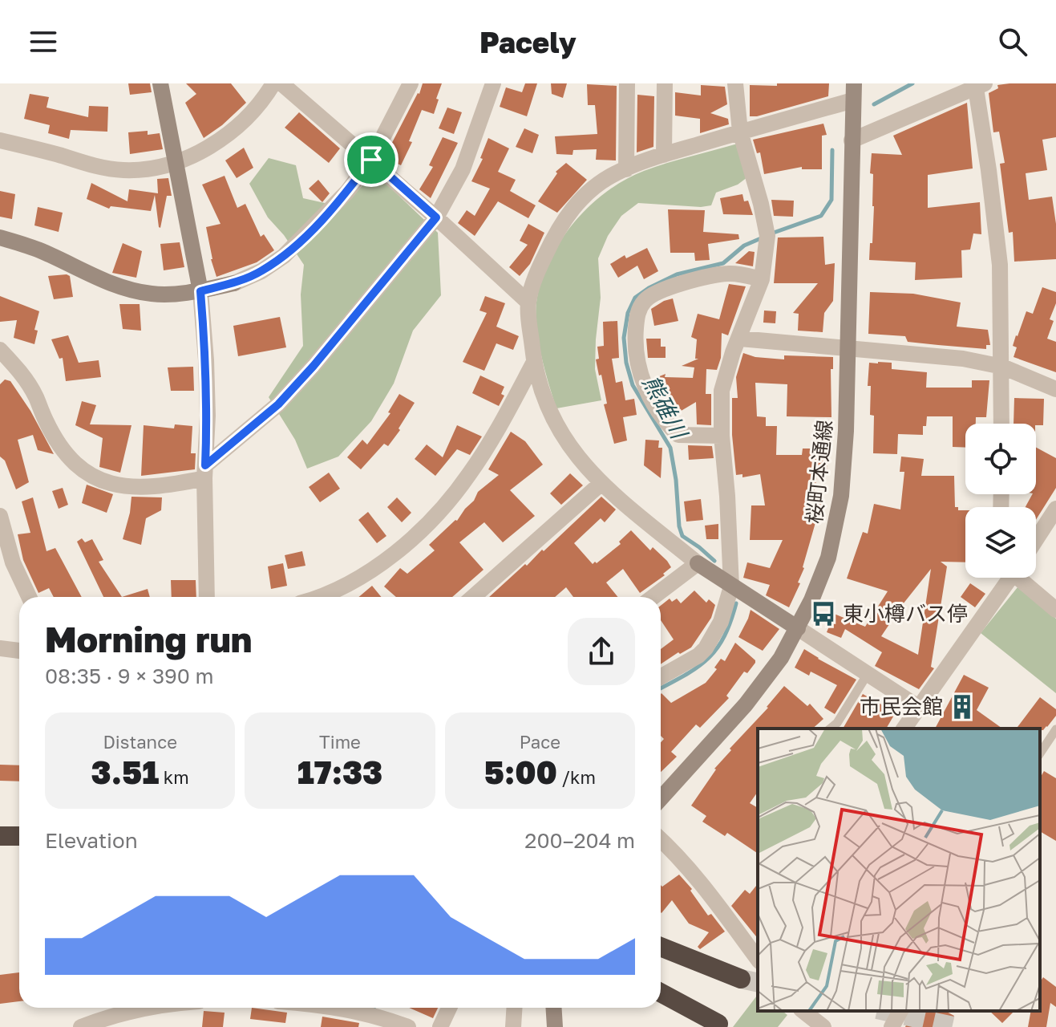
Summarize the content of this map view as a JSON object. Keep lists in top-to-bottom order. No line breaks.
{"streets":{"street":["桜町本通線"]},"water":["熊碓川"],"places":{"bus stop":["東小樽バス停"],"building":["市民会館"]},"page":{"header":"Pacely","heading":["Morning run","08:35 · 9 × 390 m"],"stats":[["Distance","3.51 km"],["Time","17:33"],["Pace","5:00 /km"]],"chart":["Elevation","200–204 m"]}}
